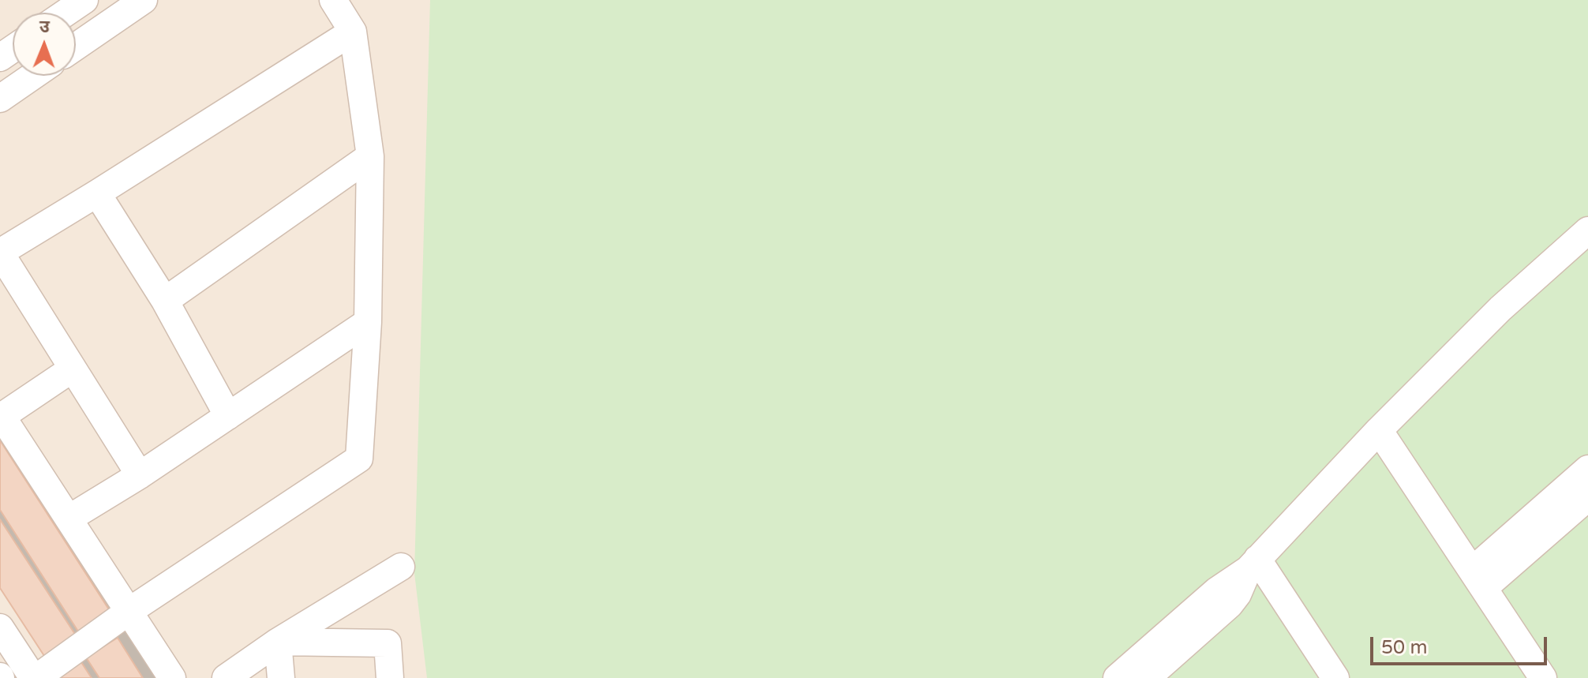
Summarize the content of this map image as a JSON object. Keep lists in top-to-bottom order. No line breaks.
{"scale_bar":"50 m","north":"top"}
